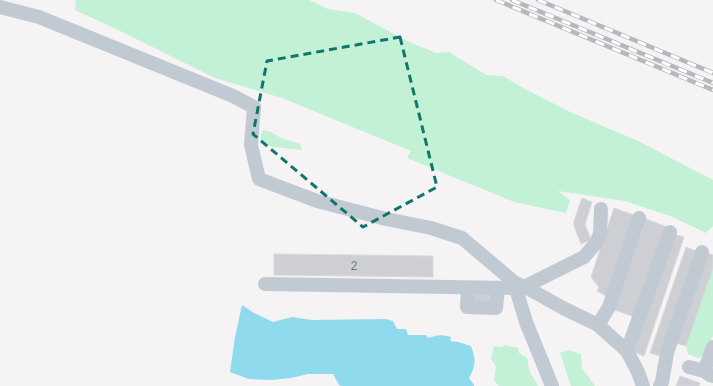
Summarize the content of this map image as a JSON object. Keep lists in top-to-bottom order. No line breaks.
{"house_numbers":["2"]}
